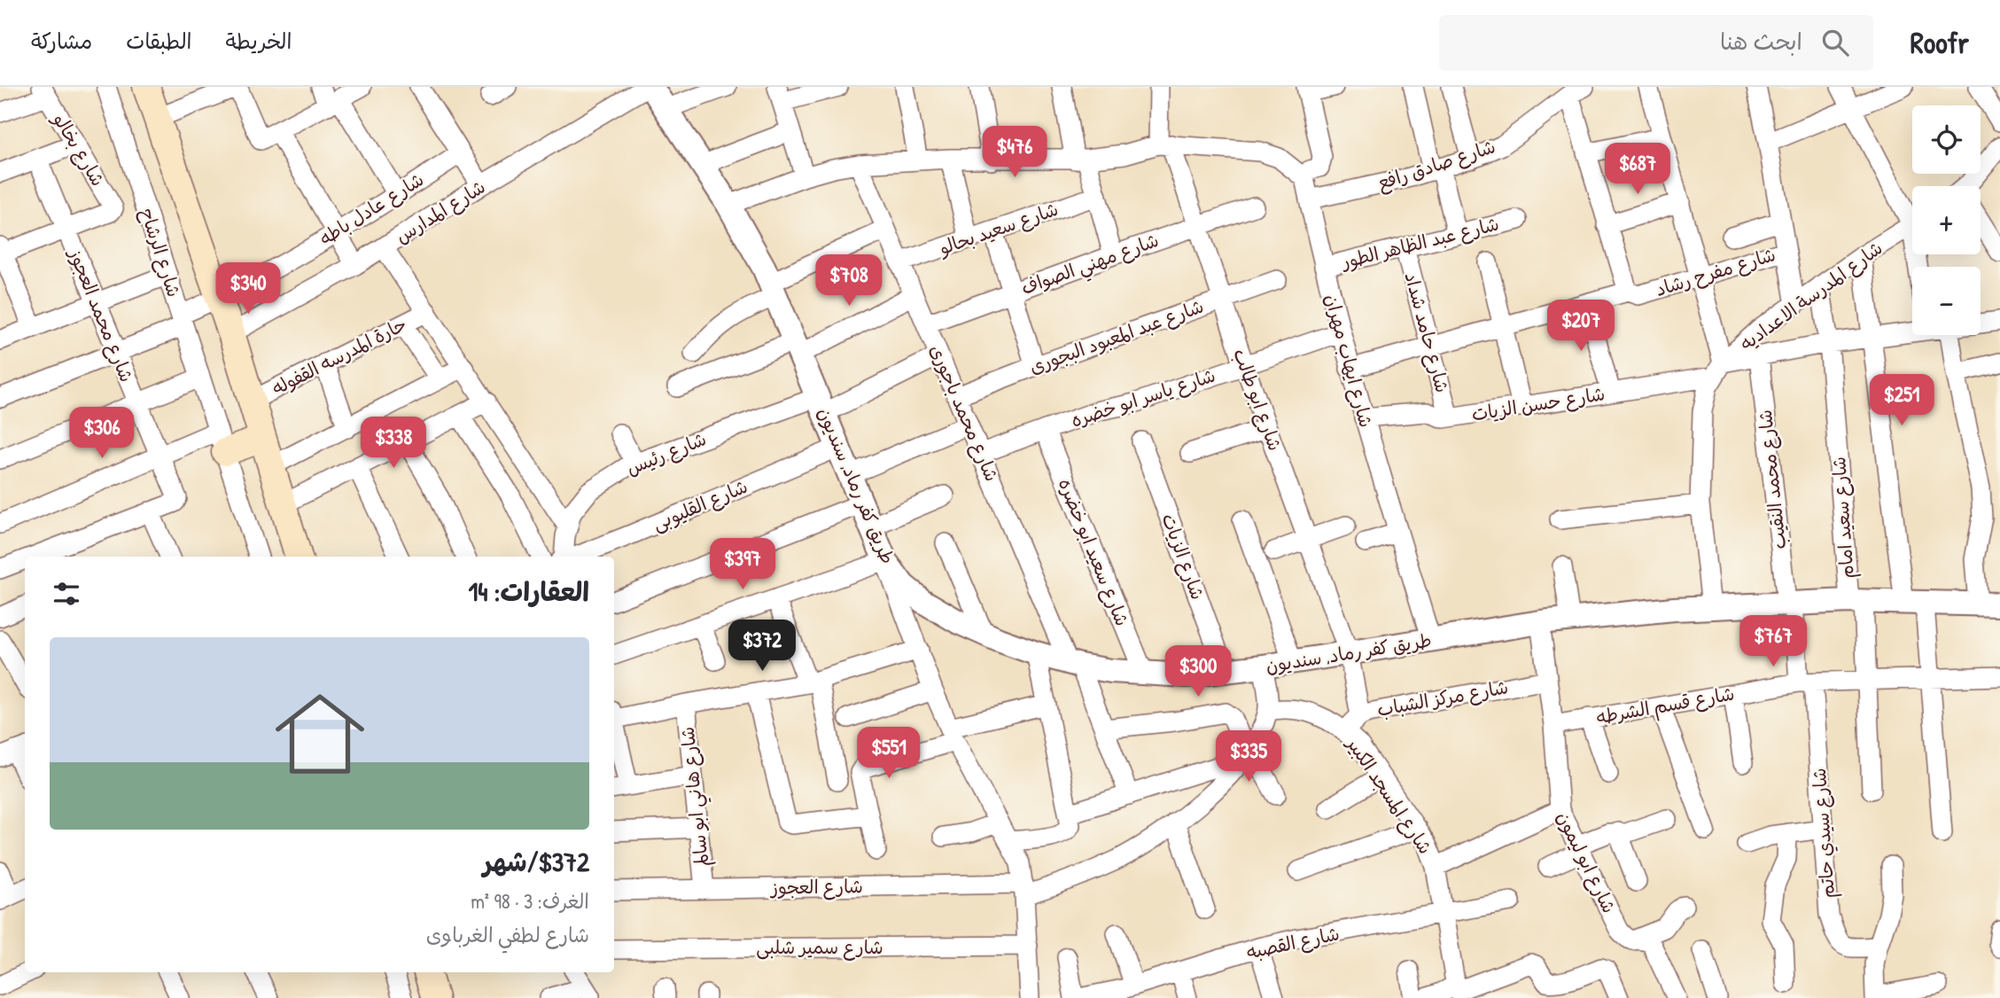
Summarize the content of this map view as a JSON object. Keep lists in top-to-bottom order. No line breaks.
{"streets":{"street":["شارع بخالو","شارع صادق رافع","شارع عادل باطه","شارع المدارس","شارع سعيد بحالو","شارع عبد الظاهر الطور","شارع الرشاح","شارع مهني الصواف","شارع مفرح رشاد","شارع المدرسة الاعداديه","شارع محمد العجوز","شارع حامد شداد","شارع عبد المعبود البجورى","حارة المدرسه القفوله","شارع ايهاب مهران","شارع ياسر ابو خضره","شارع ابو طالب","شارع حسن الزيات","شارع محمد باجورى","شارع رئيس","شارع محمد النقيب","طريق كفر رماد, سنديون","شارع القليوبى","شارع سعيد امام","شارع سعيد ابو خضره","شارع الزيات","شارع مركز الشباب","شارع قسم الشرطه","شارع المسجد الكبير","شارع هاني ابو سالم","شارع سيدي حاتم","شارع ابو ليمون","شارع العجوز","شارع القصبه","شارع سمير شلبى"]},"crossings":[["شارع بخالو","شارع محمد العجوز"],["شارع صادق رافع","شارع مفرح رشاد"],["شارع صادق رافع","شارع ايهاب مهران"],["شارع عادل باطه","شارع الرشاح"],["شارع عادل باطه","شارع محمد العجوز"],["شارع سعيد بحالو","شارع محمد باجورى"],["شارع عبد الظاهر الطور","شارع حامد شداد"],["شارع عبد الظاهر الطور","شارع ايهاب مهران"],["شارع مهني الصواف","شارع ابو طالب"],["شارع مهني الصواف","شارع محمد باجورى"],["شارع المدرسة الاعداديه","شارع حسن الزيات"],["شارع المدرسة الاعداديه","طريق كفر رماد, سنديون"],["شارع المدرسة الاعداديه","شارع سعيد امام"],["شارع حامد شداد","شارع حسن الزيات"],["شارع عبد المعبود البجورى","شارع ابو طالب"],["شارع عبد المعبود البجورى","شارع محمد باجورى"],["شارع ايهاب مهران","شارع ياسر ابو خضره"],["شارع ايهاب مهران","شارع حسن الزيات"],["شارع ايهاب مهران","طريق كفر رماد, سنديون"],["شارع ياسر ابو خضره","شارع ابو طالب"],["شارع ياسر ابو خضره","شارع محمد باجورى"],["شارع ياسر ابو خضره","شارع سعيد ابو خضره"],["شارع ابو طالب","طريق كفر رماد, سنديون"],["شارع ابو طالب","شارع مركز الشباب"],["شارع حسن الزيات","شارع محمد النقيب"],["شارع حسن الزيات","شارع سعيد امام"],["شارع محمد باجورى","طريق كفر رماد, سنديون"],["شارع رئيس","طريق كفر رماد, سنديون"],["شارع محمد النقيب","طريق كفر رماد, سنديون"],["شارع محمد النقيب","شارع قسم الشرطه"],["شارع محمد النقيب","شارع سيدي حاتم"],["طريق كفر رماد, سنديون","شارع القليوبى"],["طريق كفر رماد, سنديون","شارع سعيد امام"],["طريق كفر رماد, سنديون","شارع سعيد ابو خضره"],["طريق كفر رماد, سنديون","شارع الزيات"],["طريق كفر رماد, سنديون","شارع ابو ليمون"],["شارع سعيد امام","شارع قسم الشرطه"],["شارع مركز الشباب","شارع المسجد الكبير"],["شارع مركز الشباب","شارع ابو ليمون"],["شارع قسم الشرطه","شارع سيدي حاتم"],["شارع قسم الشرطه","شارع ابو ليمون"],["شارع المسجد الكبير","شارع العجوز"],["شارع المسجد الكبير","شارع القصبه"],["شارع هاني ابو سالم","شارع العجوز"]],"page":{"header":"Roofr","search":"ابحث هنا","nav":["الخريطة","الطبقات","مشاركة"],"map_buttons":["+","−"],"price":["$476","$687","$708","$340","$207","$251","$306","$338","$397","$767","$372","$300","$551","$335"],"heading":"العقارات: 14","list":[{"name":"$372/شهر","note":"الغرف: 3 · 98 m² · شارع لطفي الغرباوى"}]}}
